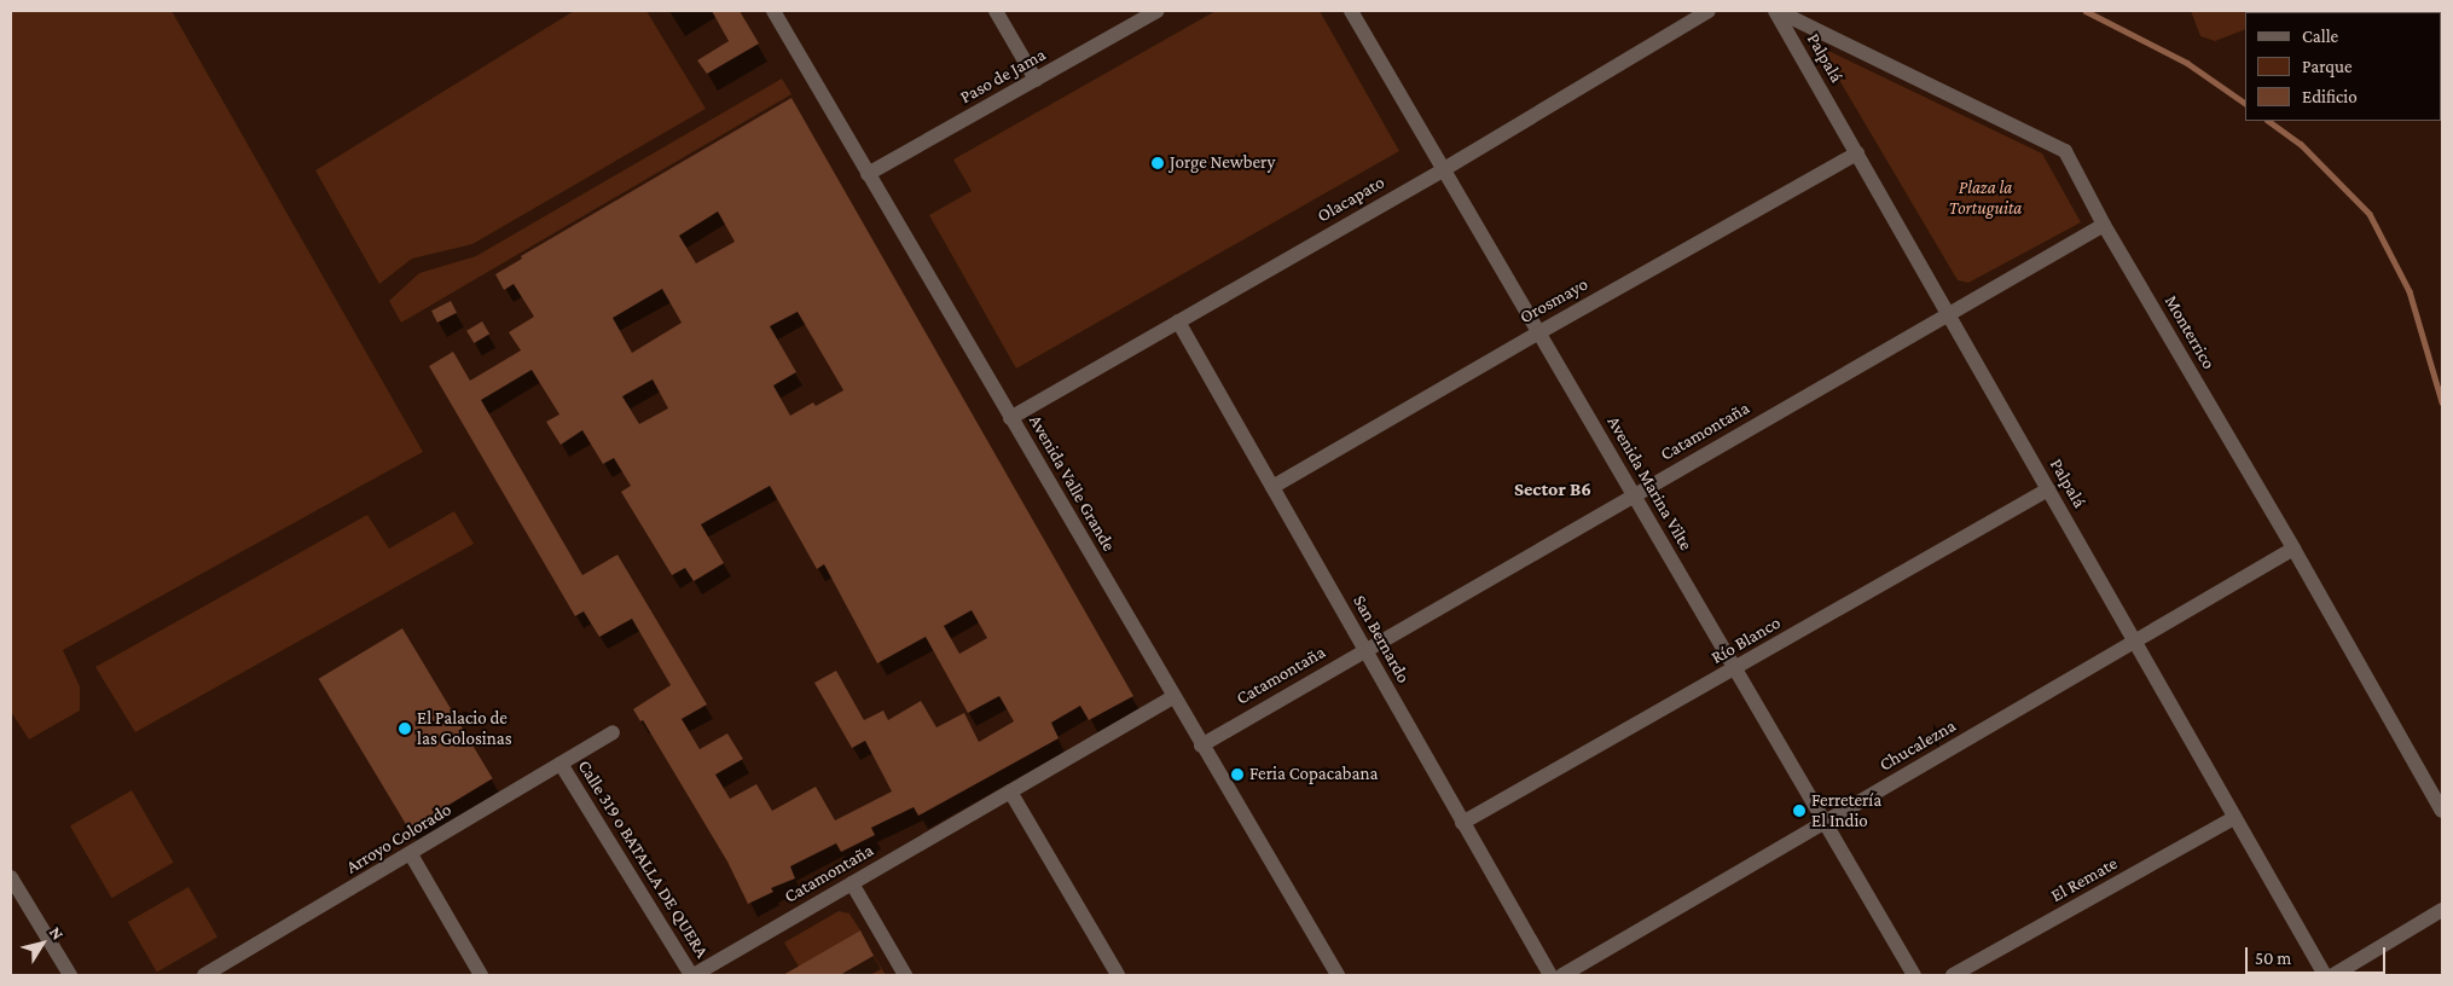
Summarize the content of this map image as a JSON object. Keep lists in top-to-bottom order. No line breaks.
{"streets":{"street":["Palpalá","Paso de Jama","Olacapato","Orosmayo","Monterrico","Catamontaña","Avenida Valle Grande","Avenida Marina Vilte","San Bernardo","Río Blanco","Chucalezna","Arroyo Colorado","Calle 319 o BATALLA DE QUERA","El Remate"]},"crossings":[["Palpalá","Orosmayo"],["Palpalá","Monterrico"],["Palpalá","Catamontaña"],["Palpalá","Río Blanco"],["Palpalá","Chucalezna"],["Palpalá","El Remate"],["Paso de Jama","Avenida Valle Grande"],["Olacapato","Avenida Valle Grande"],["Olacapato","Avenida Marina Vilte"],["Olacapato","San Bernardo"],["Orosmayo","Avenida Marina Vilte"],["Orosmayo","San Bernardo"],["Monterrico","Catamontaña"],["Monterrico","Chucalezna"],["Catamontaña","Avenida Valle Grande"],["Catamontaña","Avenida Marina Vilte"],["Catamontaña","San Bernardo"],["Catamontaña","Calle 319 o BATALLA DE QUERA"],["Avenida Marina Vilte","Río Blanco"],["Avenida Marina Vilte","Chucalezna"],["San Bernardo","Río Blanco"],["Arroyo Colorado","Calle 319 o BATALLA DE QUERA"]],"districts":["Sector B6"],"parks":["Plaza la Tortuguita"],"places":["Jorge Newbery","El Palacio de las Golosinas","Feria Copacabana","Ferretería El Indio"],"legend":["Calle","Parque","Edificio"],"scale_bar":"50 m","north":"top right"}
